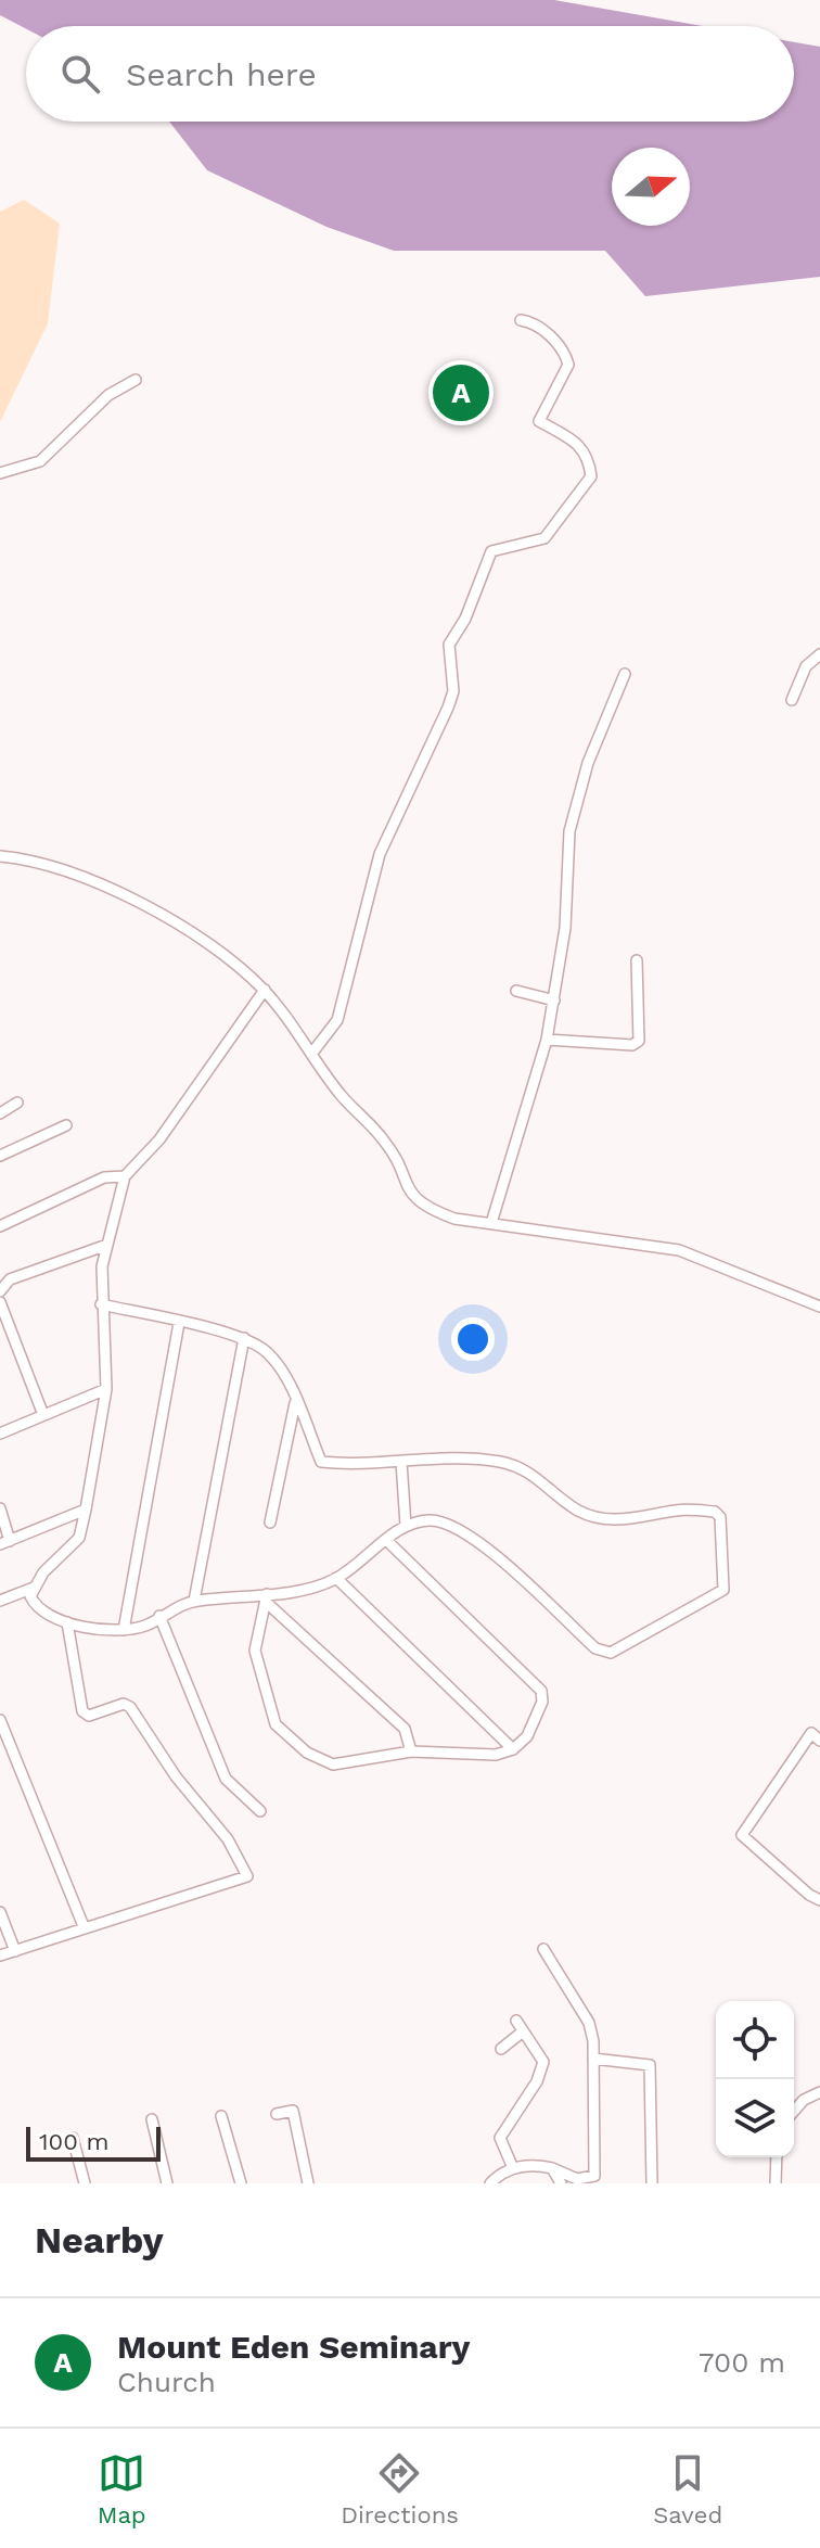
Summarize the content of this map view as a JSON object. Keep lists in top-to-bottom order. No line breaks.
{"scale_bar":"100 m","north":"right","page":{"search":"Search here","pins":"A","scale":"100 m","heading":"Nearby","list":[{"mark":"A","name":"Mount Eden Seminary","note":"Church","value":"700 m"}],"nav":["Map","Directions","Saved"]}}
